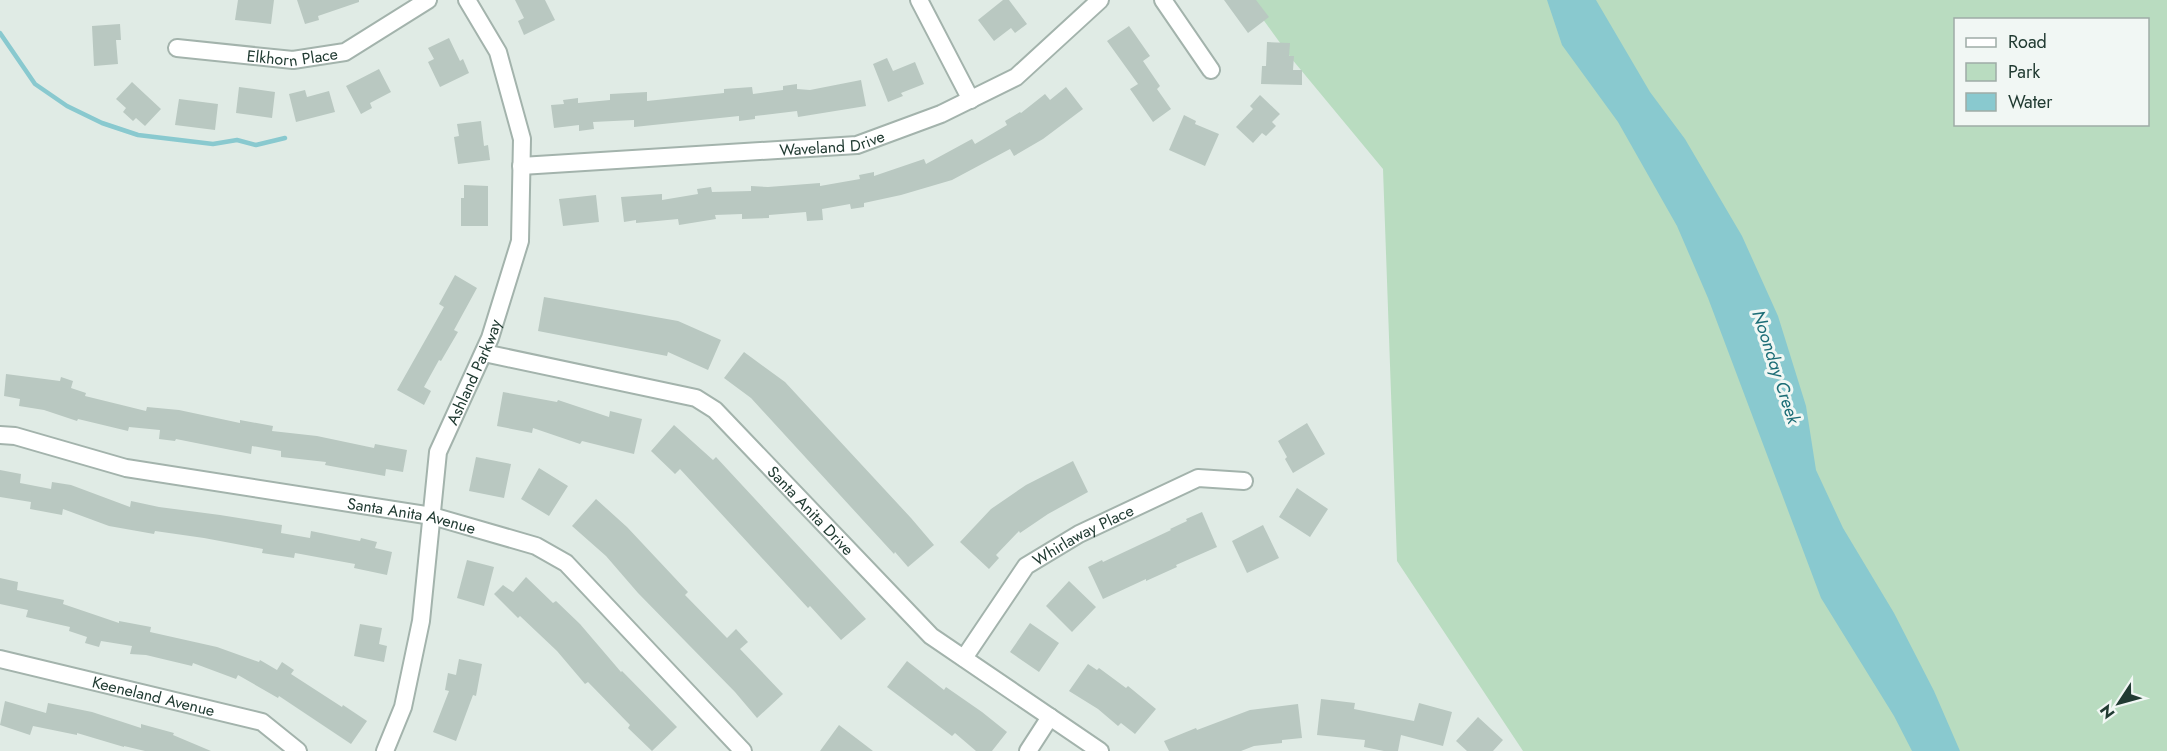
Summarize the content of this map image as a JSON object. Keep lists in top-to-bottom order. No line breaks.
{"streets":{"street":["Elkhorn Place","Waveland Drive","Ashland Parkway","Santa Anita Drive","Santa Anita Avenue","Whirlaway Place","Keeneland Avenue"]},"crossings":[["Waveland Drive","Ashland Parkway"],["Ashland Parkway","Santa Anita Drive"],["Ashland Parkway","Santa Anita Avenue"],["Santa Anita Drive","Whirlaway Place"]],"water":["Noonday Creek"],"legend":["Road","Park","Water"],"north":"bottom left"}
